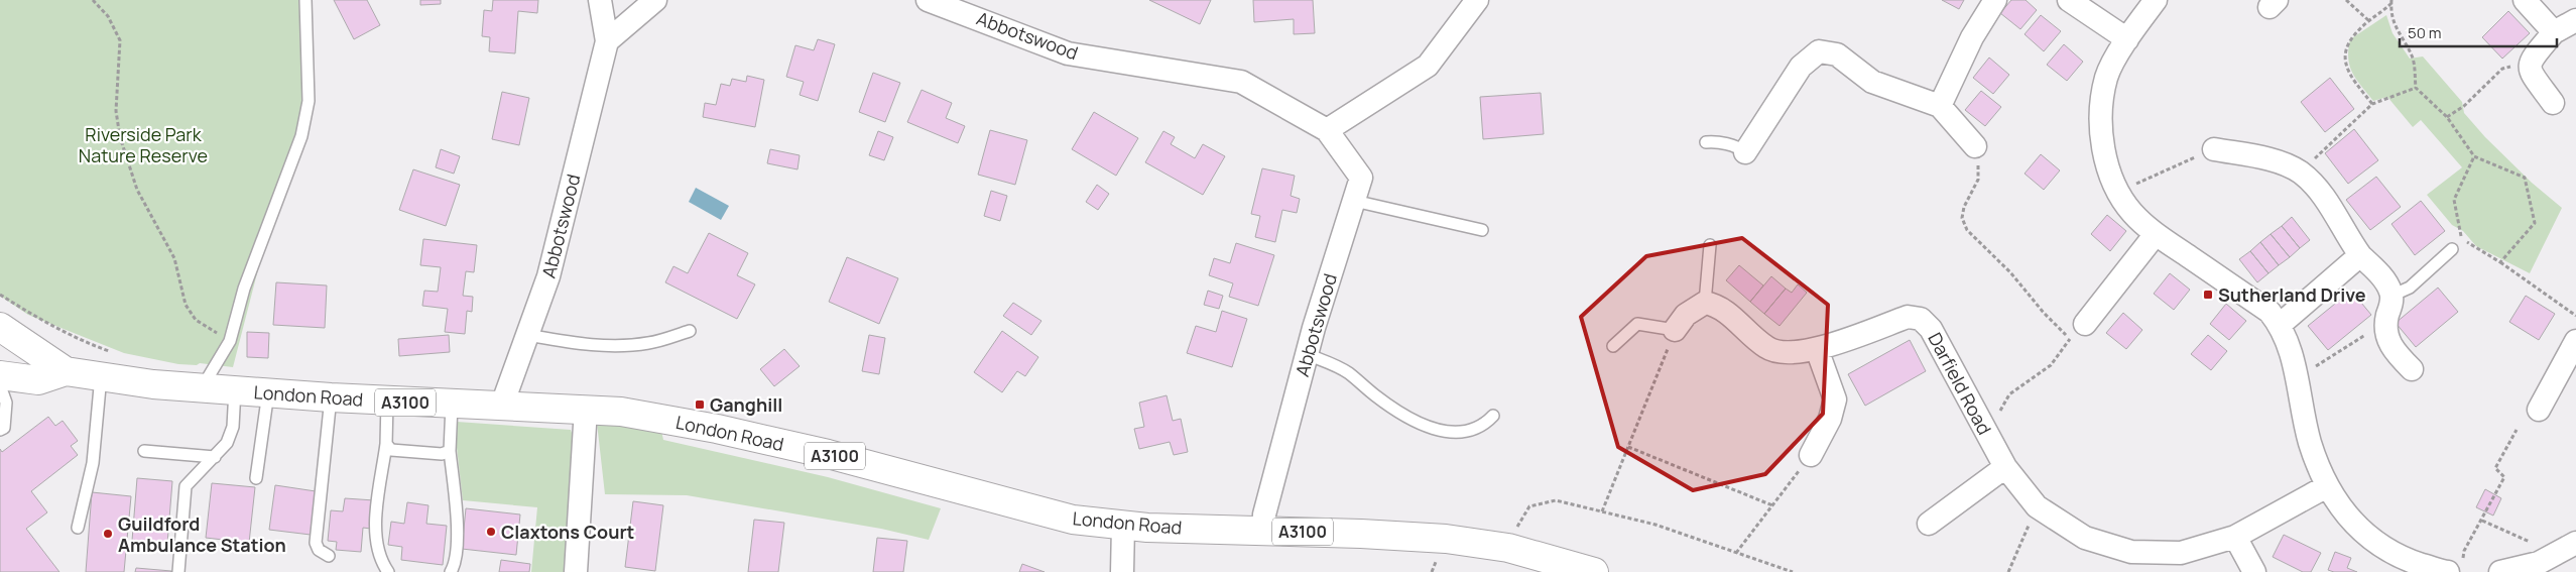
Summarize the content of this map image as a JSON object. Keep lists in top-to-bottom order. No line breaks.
{"streets":{"main road":["London Road","A3100"],"street":["Abbotswood","Darfield Road"]},"crossings":[["Abbotswood","London Road"],["London Road","A3100"]],"parks":["Riverside Park Nature Reserve"],"places":{"transit":["Sutherland Drive","Ganghill"],"other":["Claxtons Court","Guildford Ambulance Station"]},"scale_bar":"50 m"}
